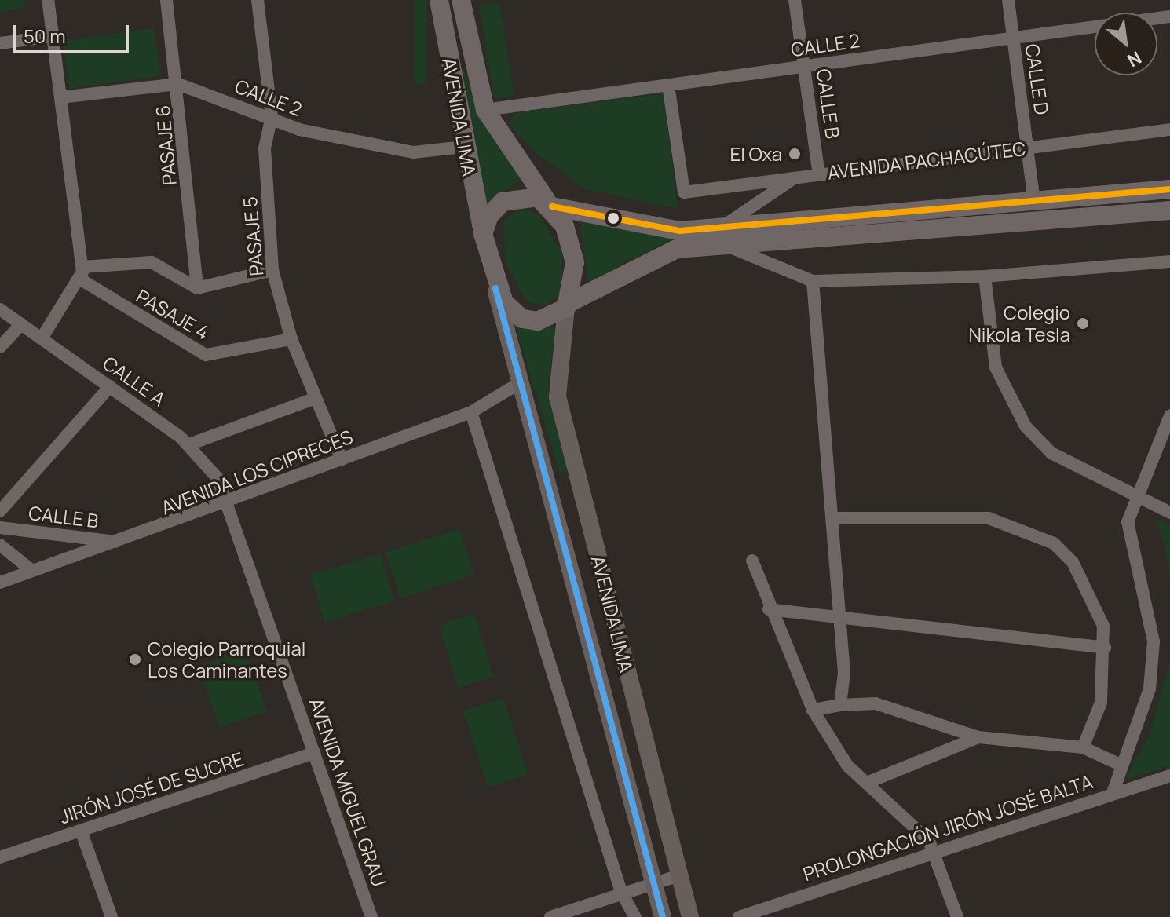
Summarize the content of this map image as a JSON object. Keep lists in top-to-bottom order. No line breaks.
{"streets":{"main road":["AVENIDA LIMA"],"street":["CALLE 2","CALLE D","CALLE B","PASAJE 6","AVENIDA PACHACÚTEC","PASAJE 5","PASAJE 4","CALLE A","AVENIDA LOS CIPRECES","JIRÓN JOSÉ DE SUCRE","AVENIDA MIGUEL GRAU","PROLONGACIÓN JIRÓN JOSÉ BALTA"]},"crossings":[["CALLE 2","CALLE D"],["CALLE 2","CALLE B"],["CALLE 2","AVENIDA LIMA"],["CALLE 2","PASAJE 6"],["CALLE 2","AVENIDA PACHACÚTEC"],["CALLE 2","PASAJE 5"],["CALLE D","AVENIDA PACHACÚTEC"],["CALLE B","AVENIDA PACHACÚTEC"],["CALLE B","AVENIDA LOS CIPRECES"],["AVENIDA LIMA","AVENIDA LOS CIPRECES"],["PASAJE 5","PASAJE 4"],["PASAJE 5","AVENIDA LOS CIPRECES"],["CALLE A","AVENIDA LOS CIPRECES"],["CALLE A","AVENIDA MIGUEL GRAU"],["AVENIDA LOS CIPRECES","AVENIDA MIGUEL GRAU"],["JIRÓN JOSÉ DE SUCRE","AVENIDA MIGUEL GRAU"]],"places":["El Oxa","Colegio Nikola Tesla","Colegio Parroquial Los Caminantes"],"scale_bar":"50 m","north":"bottom right"}
